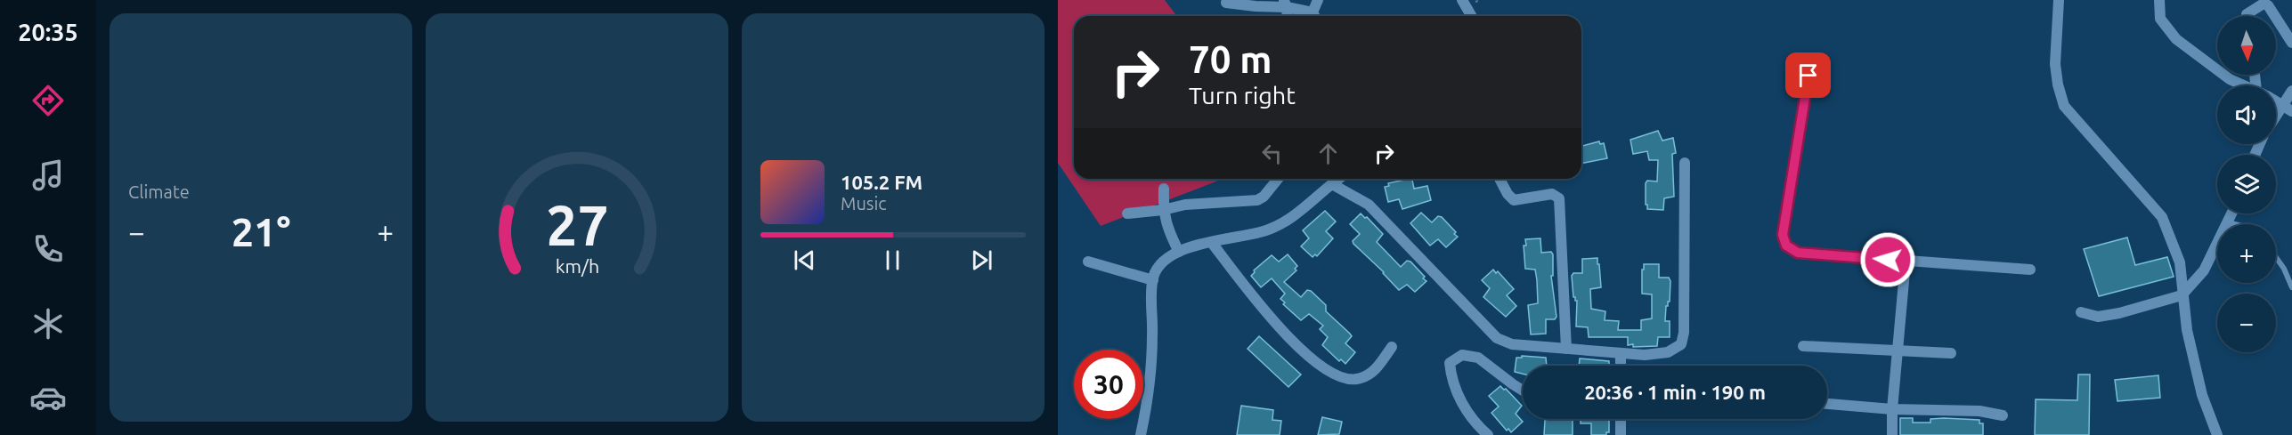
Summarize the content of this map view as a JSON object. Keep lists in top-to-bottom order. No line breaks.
{"north":"bottom","page":{"tabs":"20:35","tile":"Climate","map_buttons":["+","−"],"turn":["70 m","Turn right"],"song":["105.2 FM","Music"],"heat":["−","21°","+"],"limit":"30","trip":"20:36 · 1 min · 190 m","gauge":["27","km/h"]}}
